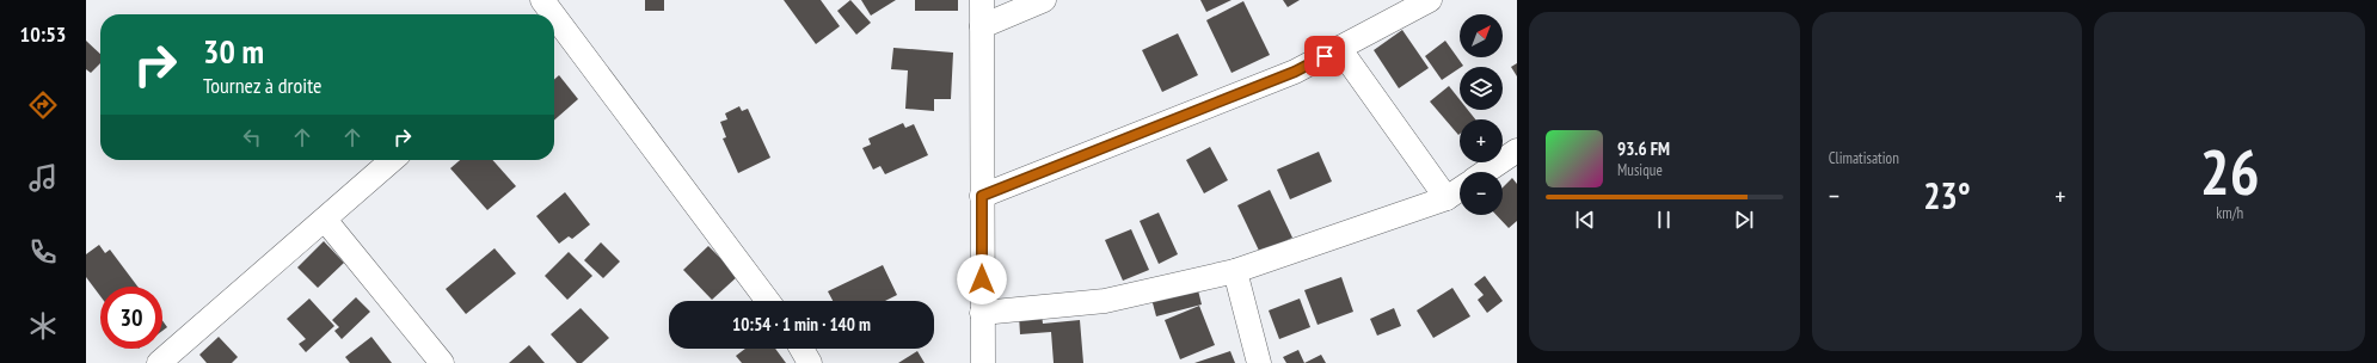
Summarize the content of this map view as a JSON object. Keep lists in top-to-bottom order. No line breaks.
{"north":"top right","page":{"tabs":"10:53","tile":["Climatisation",["26","km/h"]],"map_buttons":["+","−"],"turn":["30 m","Tournez à droite"],"song":["93.6 FM","Musique"],"heat":["−","23°","+"],"limit":"30","trip":"10:54 · 1 min · 140 m"}}
